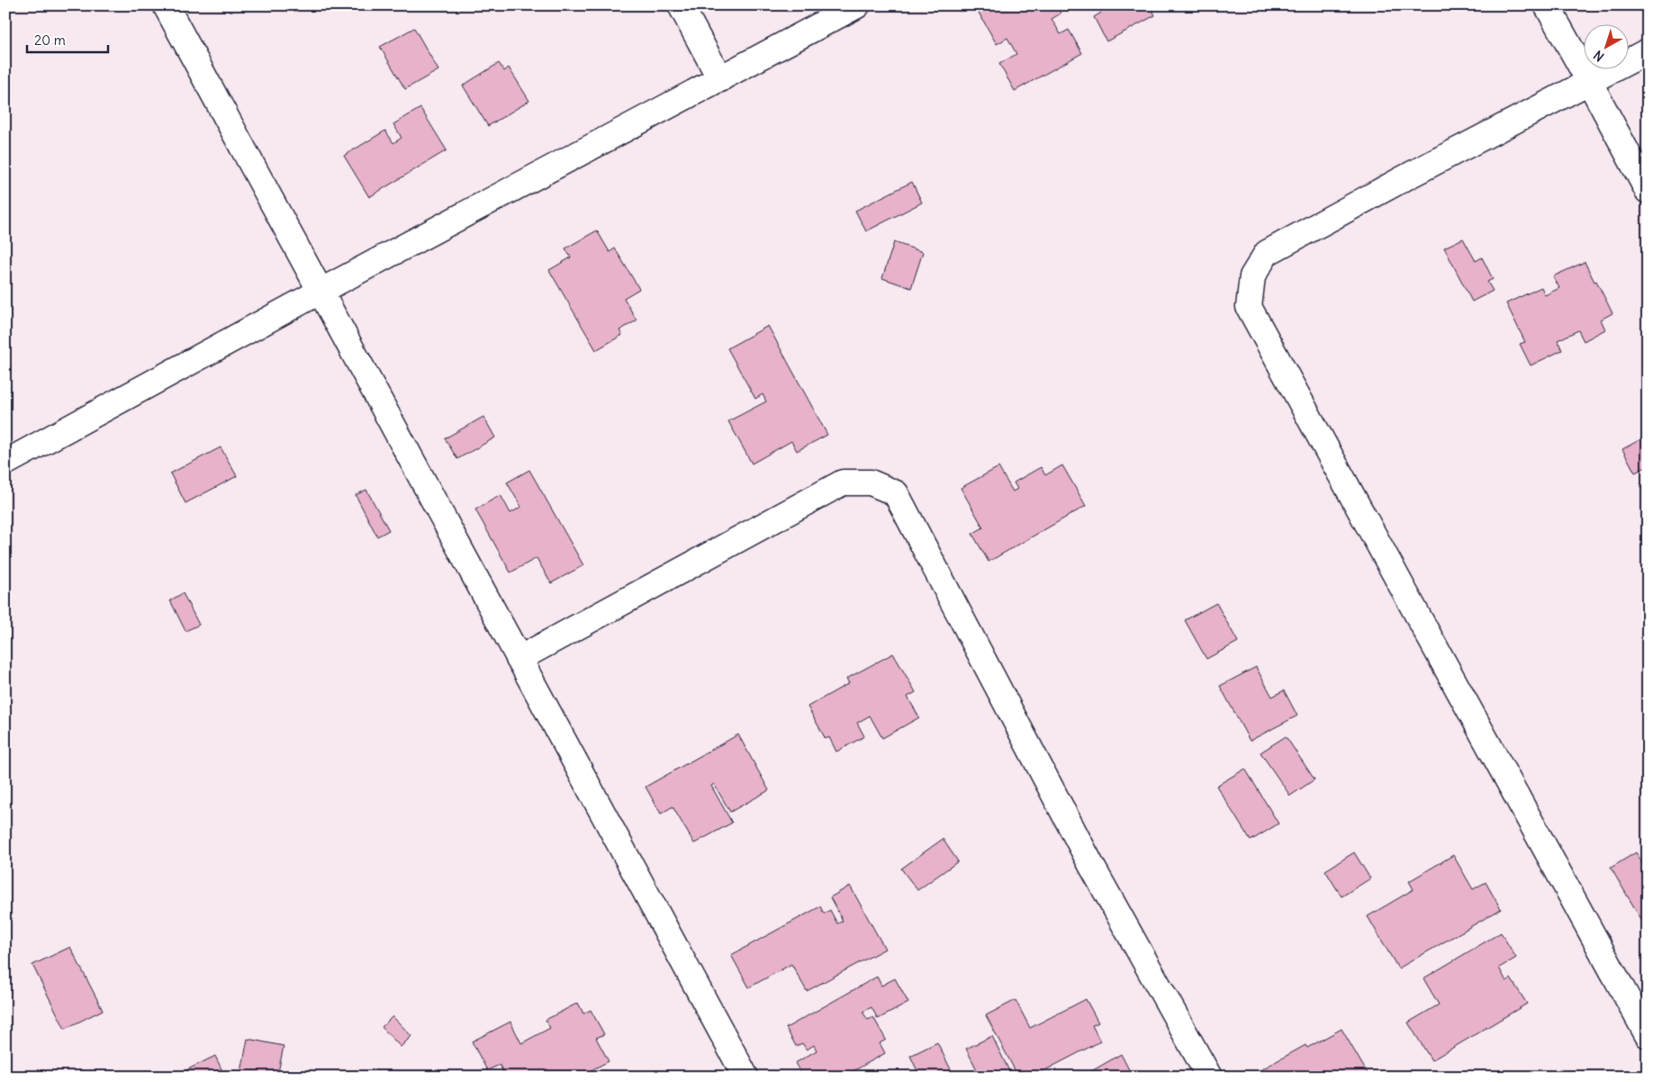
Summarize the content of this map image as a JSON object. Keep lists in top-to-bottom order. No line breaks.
{"scale_bar":"20 m","north":"bottom left"}
